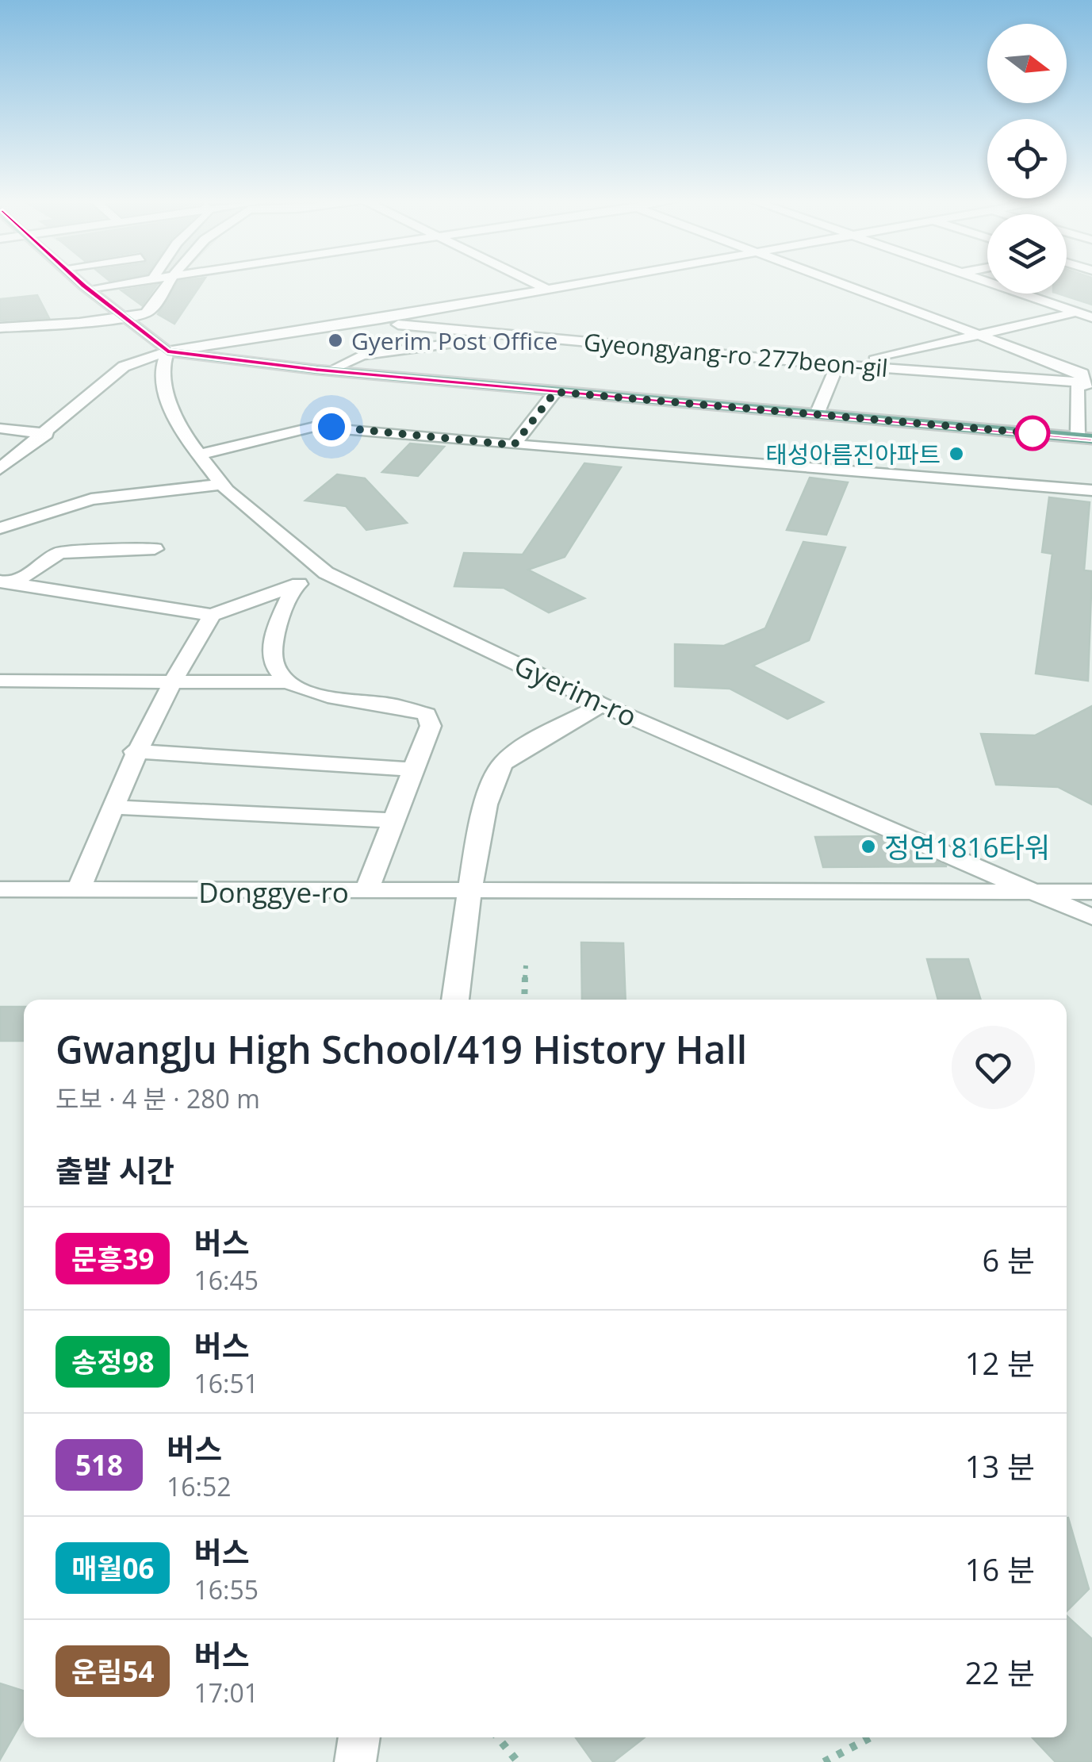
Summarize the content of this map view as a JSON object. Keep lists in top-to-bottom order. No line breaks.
{"streets":{"street":["Gyeongyang-ro 277beon-gil","Gyerim-ro","Donggye-ro"]},"crossings":[["Gyerim-ro","Donggye-ro"]],"places":["Gyerim Post Office","태성아름진아파트","정연1816타워"],"lines":["bus line 문흥39"],"north":"right","page":{"heading":[["GwangJu High School/419 History Hall","도보 · 4 분 · 280 m"],"출발 시간"],"list":[{"mark":"문흥39","name":"버스","note":"16:45","value":"6 분"},{"mark":"송정98","name":"버스","note":"16:51","value":"12 분"},{"mark":"518","name":"버스","note":"16:52","value":"13 분"},{"mark":"매월06","name":"버스","note":"16:55","value":"16 분"},{"mark":"운림54","name":"버스","note":"17:01","value":"22 분"}]}}
